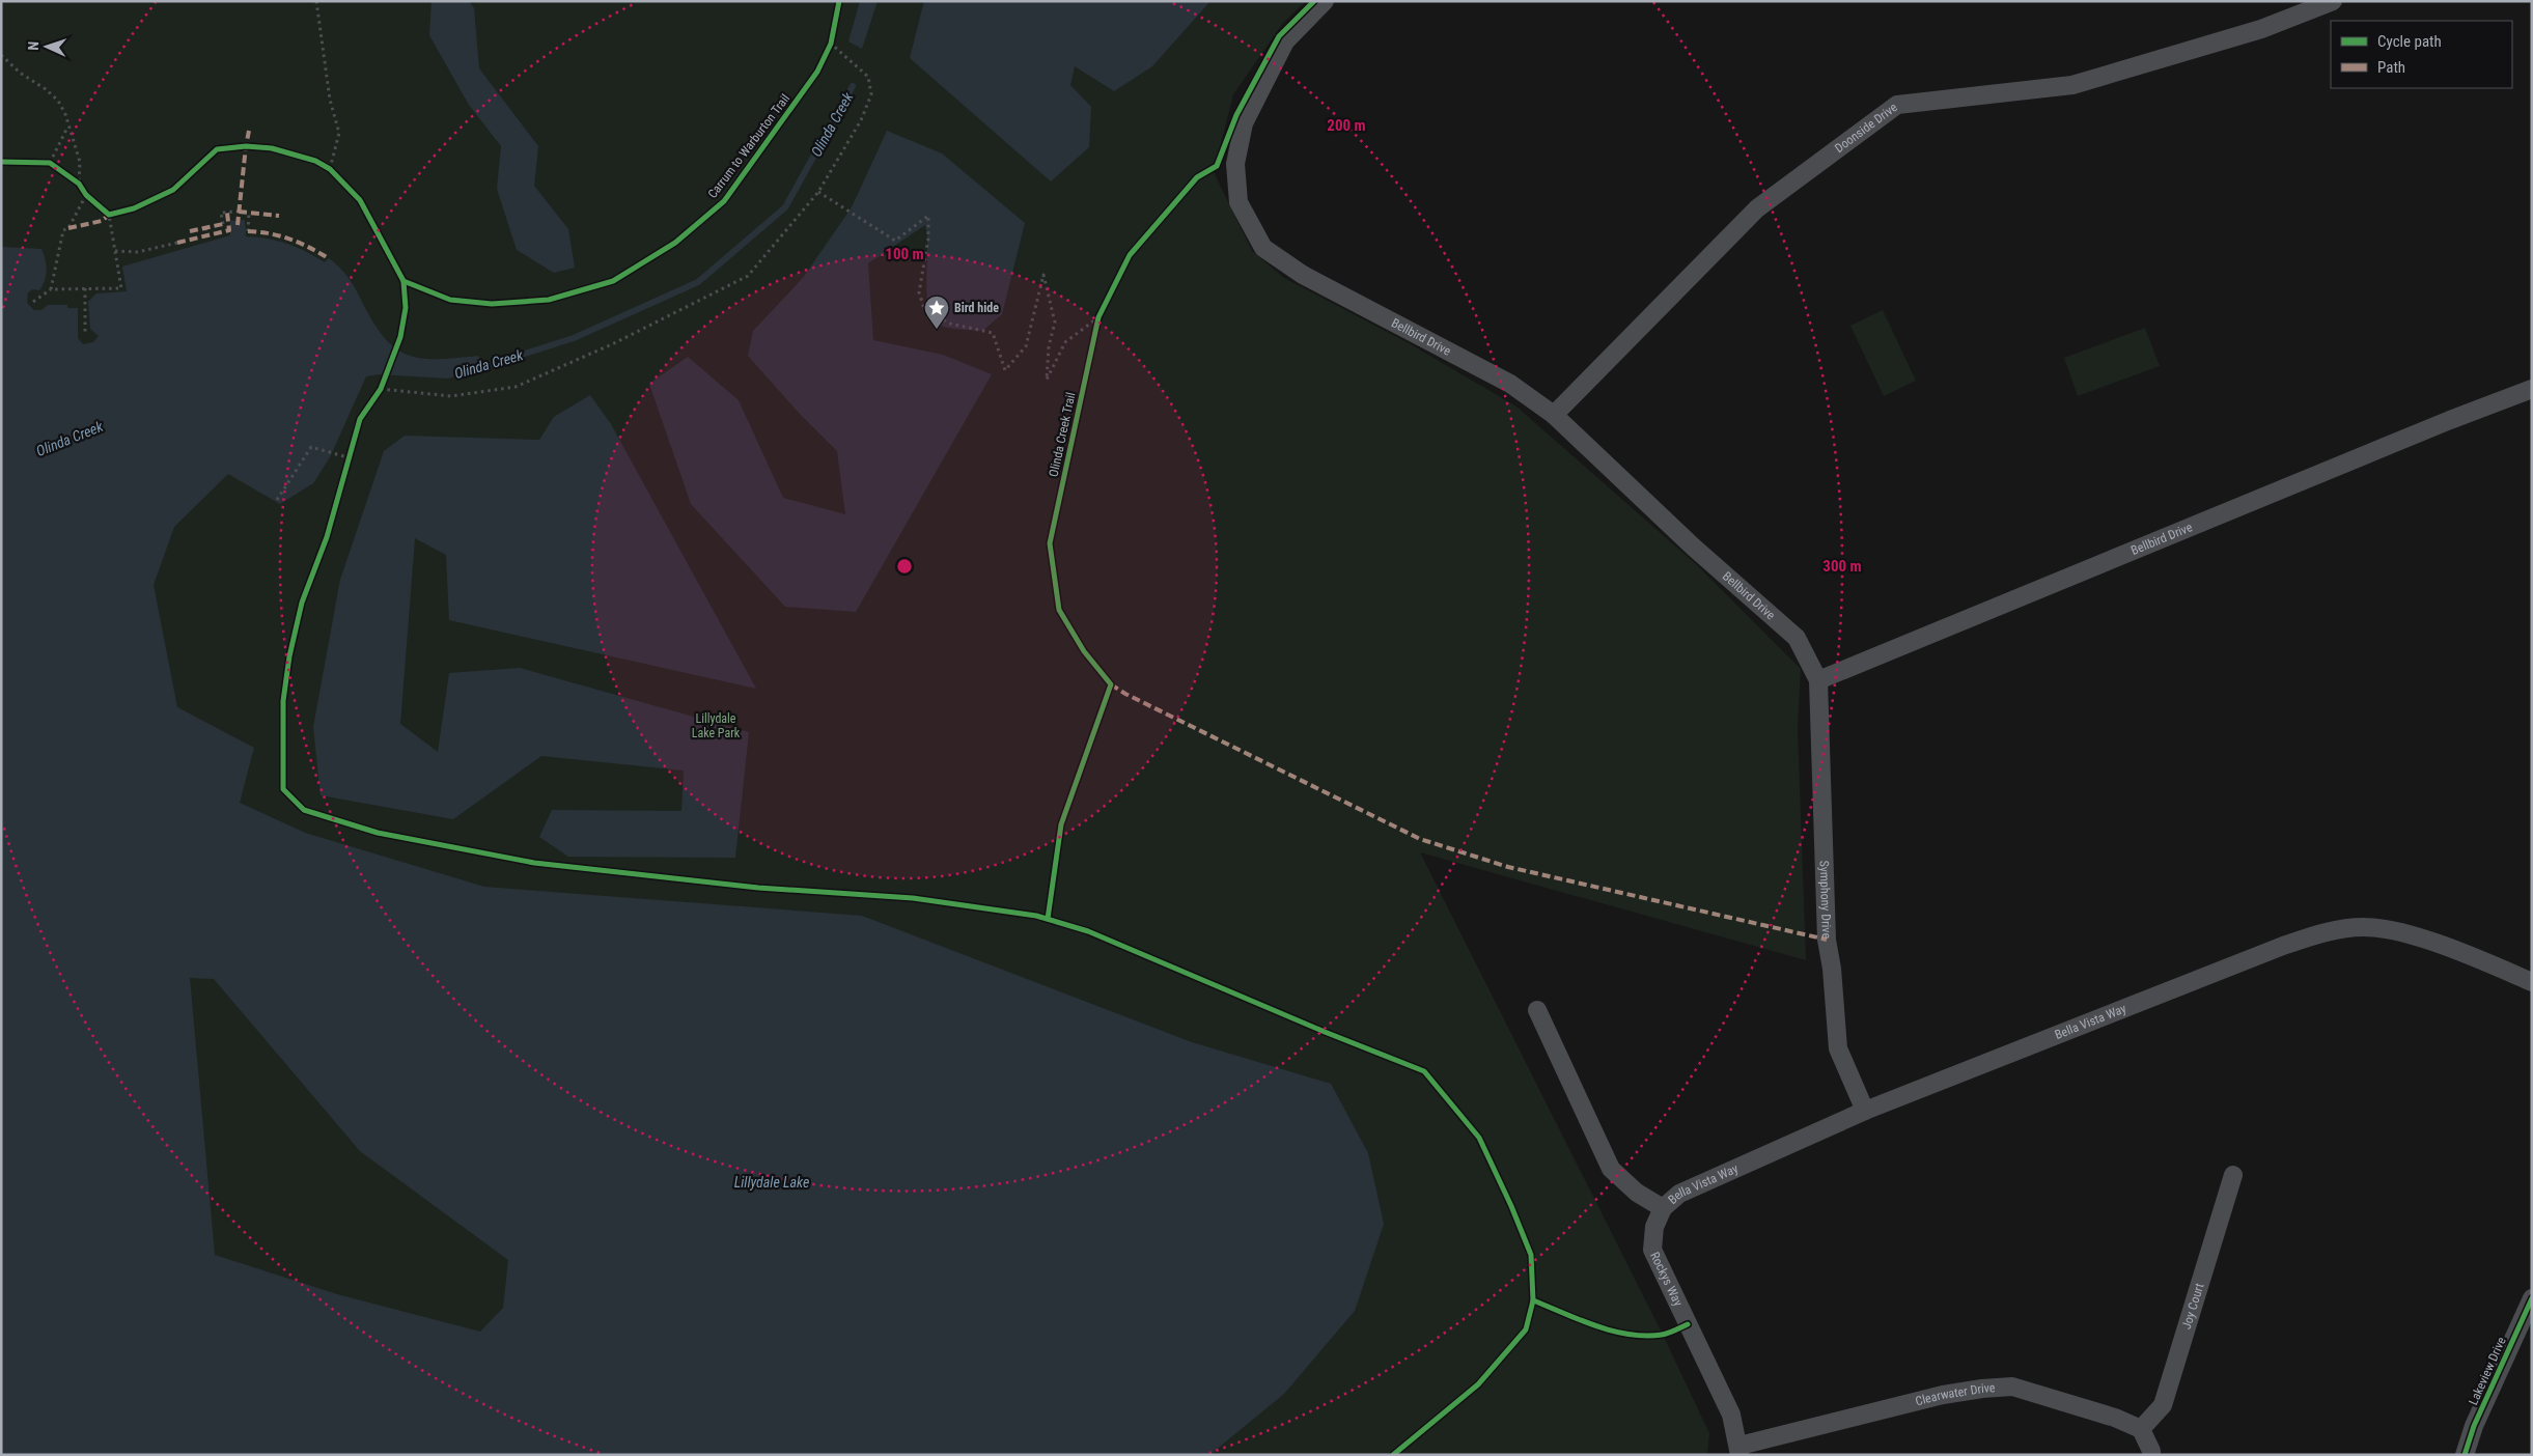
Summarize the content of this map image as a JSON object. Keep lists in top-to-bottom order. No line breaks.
{"streets":{"street":["Doonside Drive","Bellbird Drive","Symphony Drive","Bella Vista Way","Rockys Way","Joy Court","Lakeview Drive","Clearwater Drive"],"cycle path":["Carrum to Warburton Trail","Olinda Creek Trail"]},"crossings":[["Doonside Drive","Bellbird Drive"],["Bellbird Drive","Symphony Drive"],["Symphony Drive","Bella Vista Way"],["Bella Vista Way","Rockys Way"],["Rockys Way","Clearwater Drive"],["Joy Court","Clearwater Drive"]],"water":["Olinda Creek","Lillydale Lake"],"parks":["Lillydale Lake Park"],"places":{"place":["Bird hide"]},"legend":["Cycle path","Path"],"north":"left","rings":["200 m","100 m","300 m"]}
